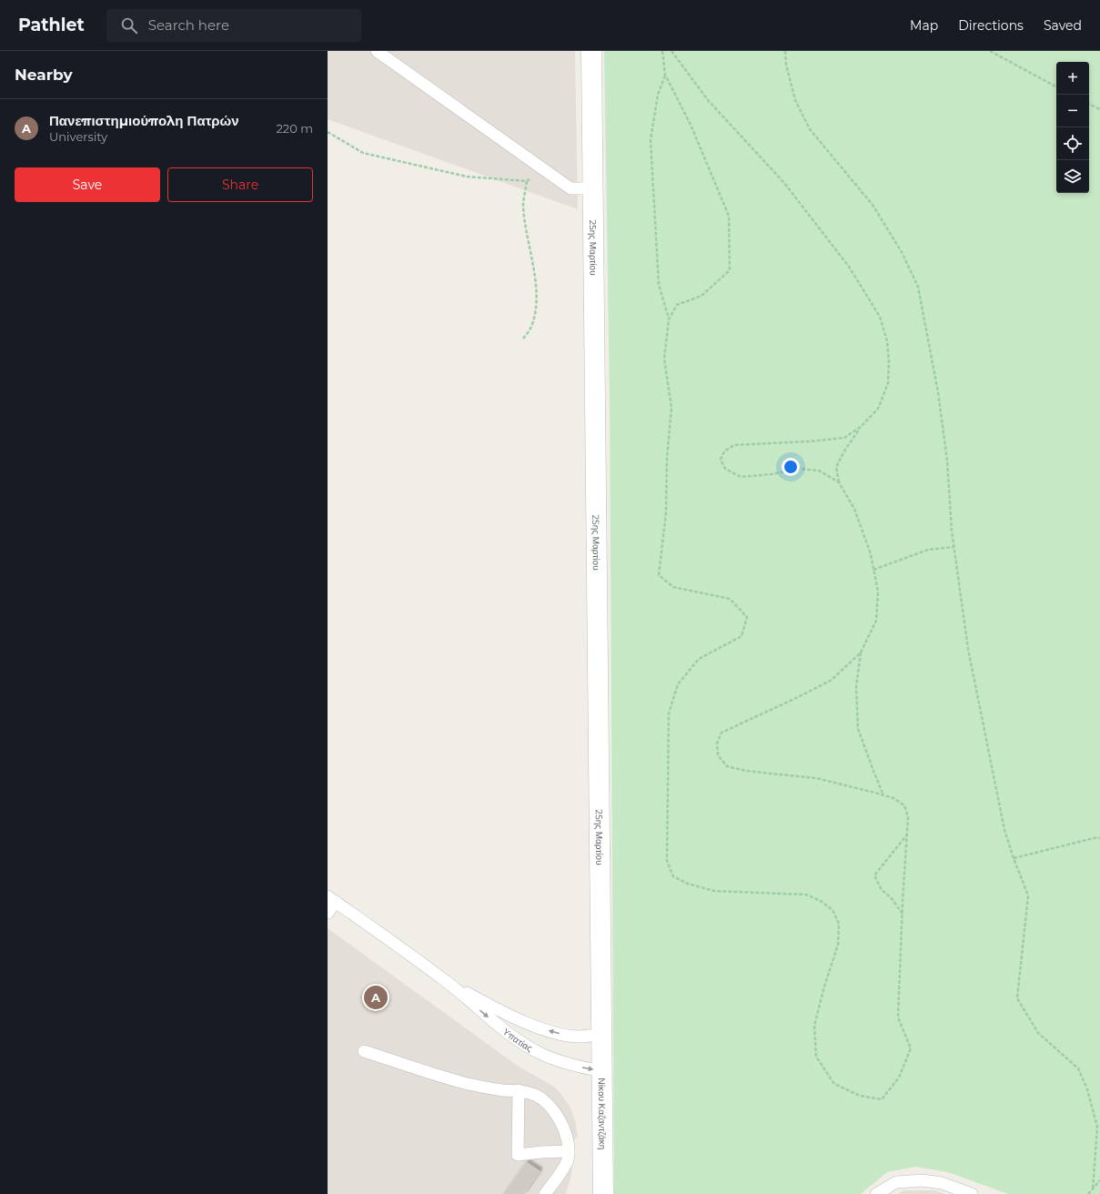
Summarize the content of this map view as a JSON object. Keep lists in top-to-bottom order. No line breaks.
{"streets":{"street":["25ης Μαρτίου","Νίκου Καζαντζάκη"],"lane":["Υπατίας"]},"crossings":[["25ης Μαρτίου","Υπατίας"],["25ης Μαρτίου","Νίκου Καζαντζάκη"],["Υπατίας","Νίκου Καζαντζάκη"]],"page":{"header":"Pathlet","search":"Search here","nav":["Map","Directions","Saved"],"heading":"Nearby","map_buttons":["+","−"],"list":[{"mark":"A","name":"Πανεπιστημιούπολη Πατρών","note":"University","value":"220 m"}],"buttons":["Save","Share"],"pins":"A"}}
